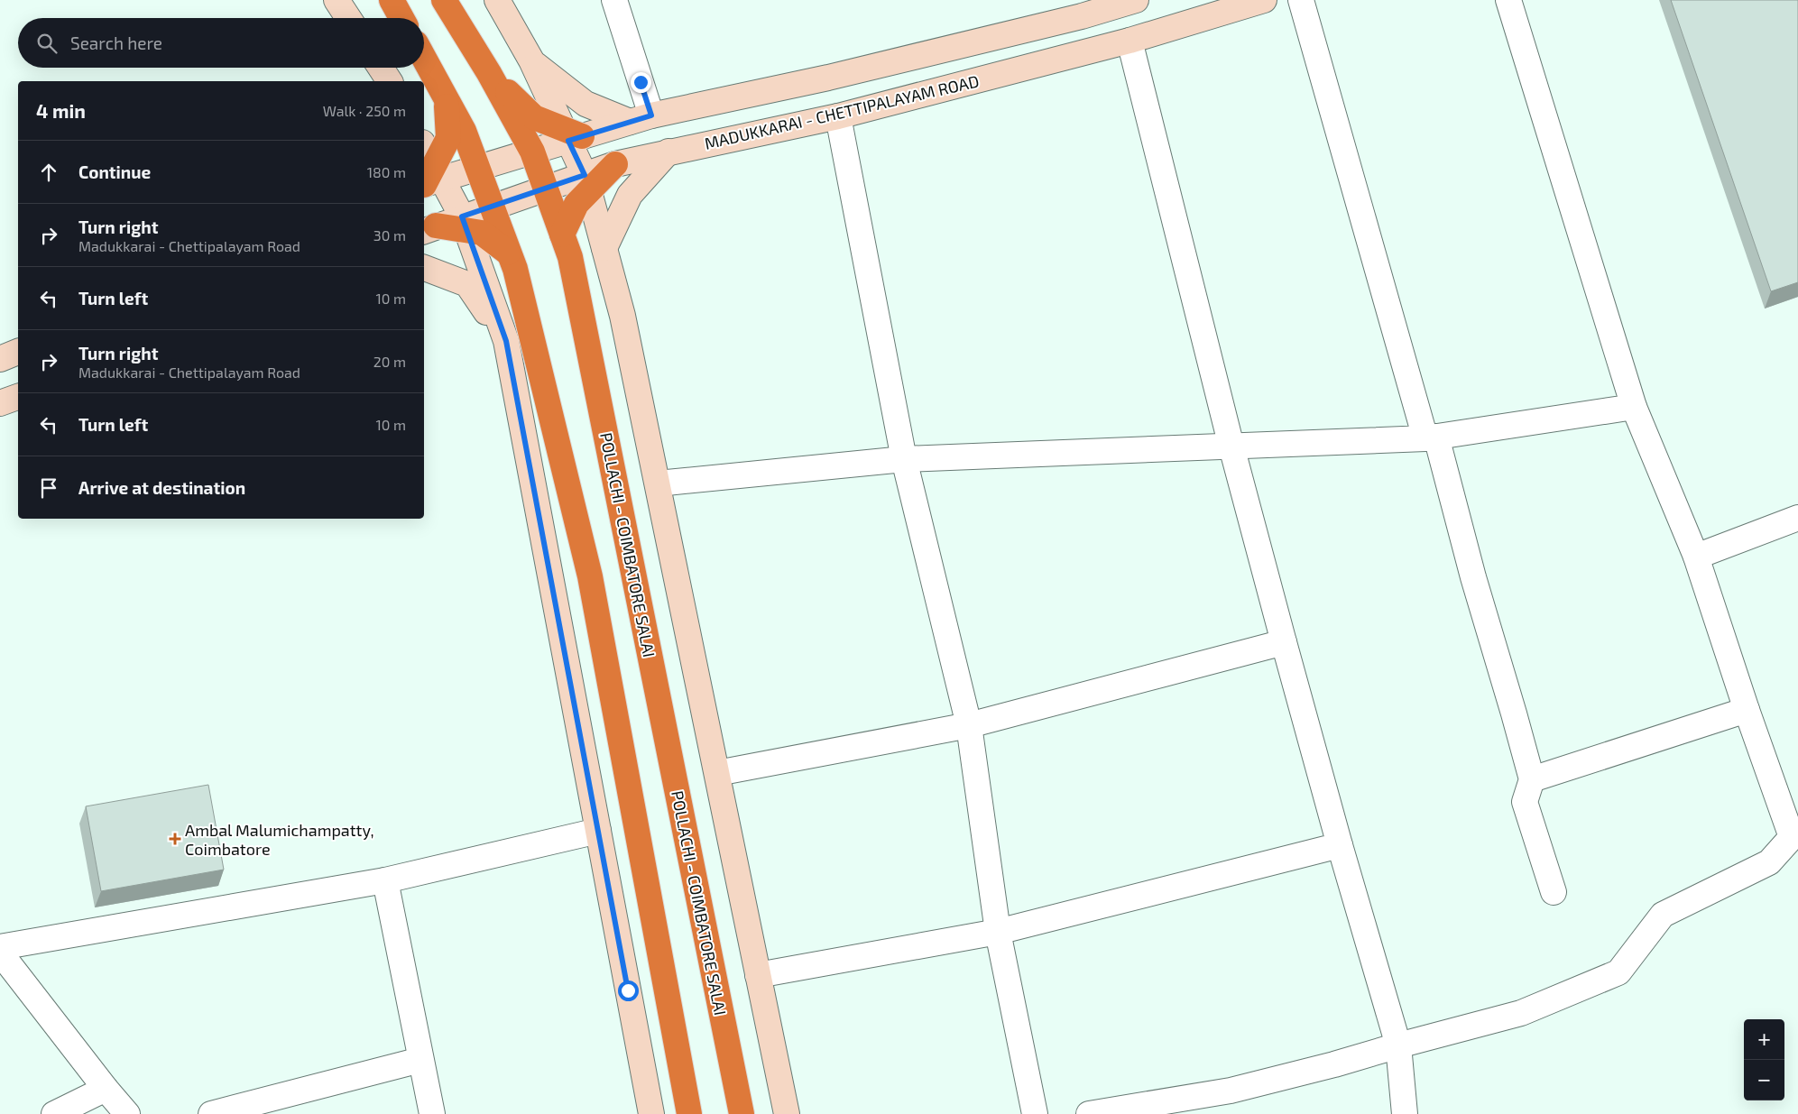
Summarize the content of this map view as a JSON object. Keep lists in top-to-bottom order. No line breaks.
{"streets":{"highway":["POLLACHI - COIMBATORE SALAI"],"street":["MADUKKARAI - CHETTIPALAYAM ROAD"]},"places":{"health":["Ambal Malumichampatty, Coimbatore"]},"page":{"search":"Search here","heading":["4 min","Walk · 250 m"],"list":[["Continue","180 m"],["Turn right","Madukkarai - Chettipalayam Road","30 m"],["Turn left","10 m"],["Turn right","Madukkarai - Chettipalayam Road","20 m"],["Turn left","10 m"],"Arrive at destination"],"map_buttons":["+","−"]}}
